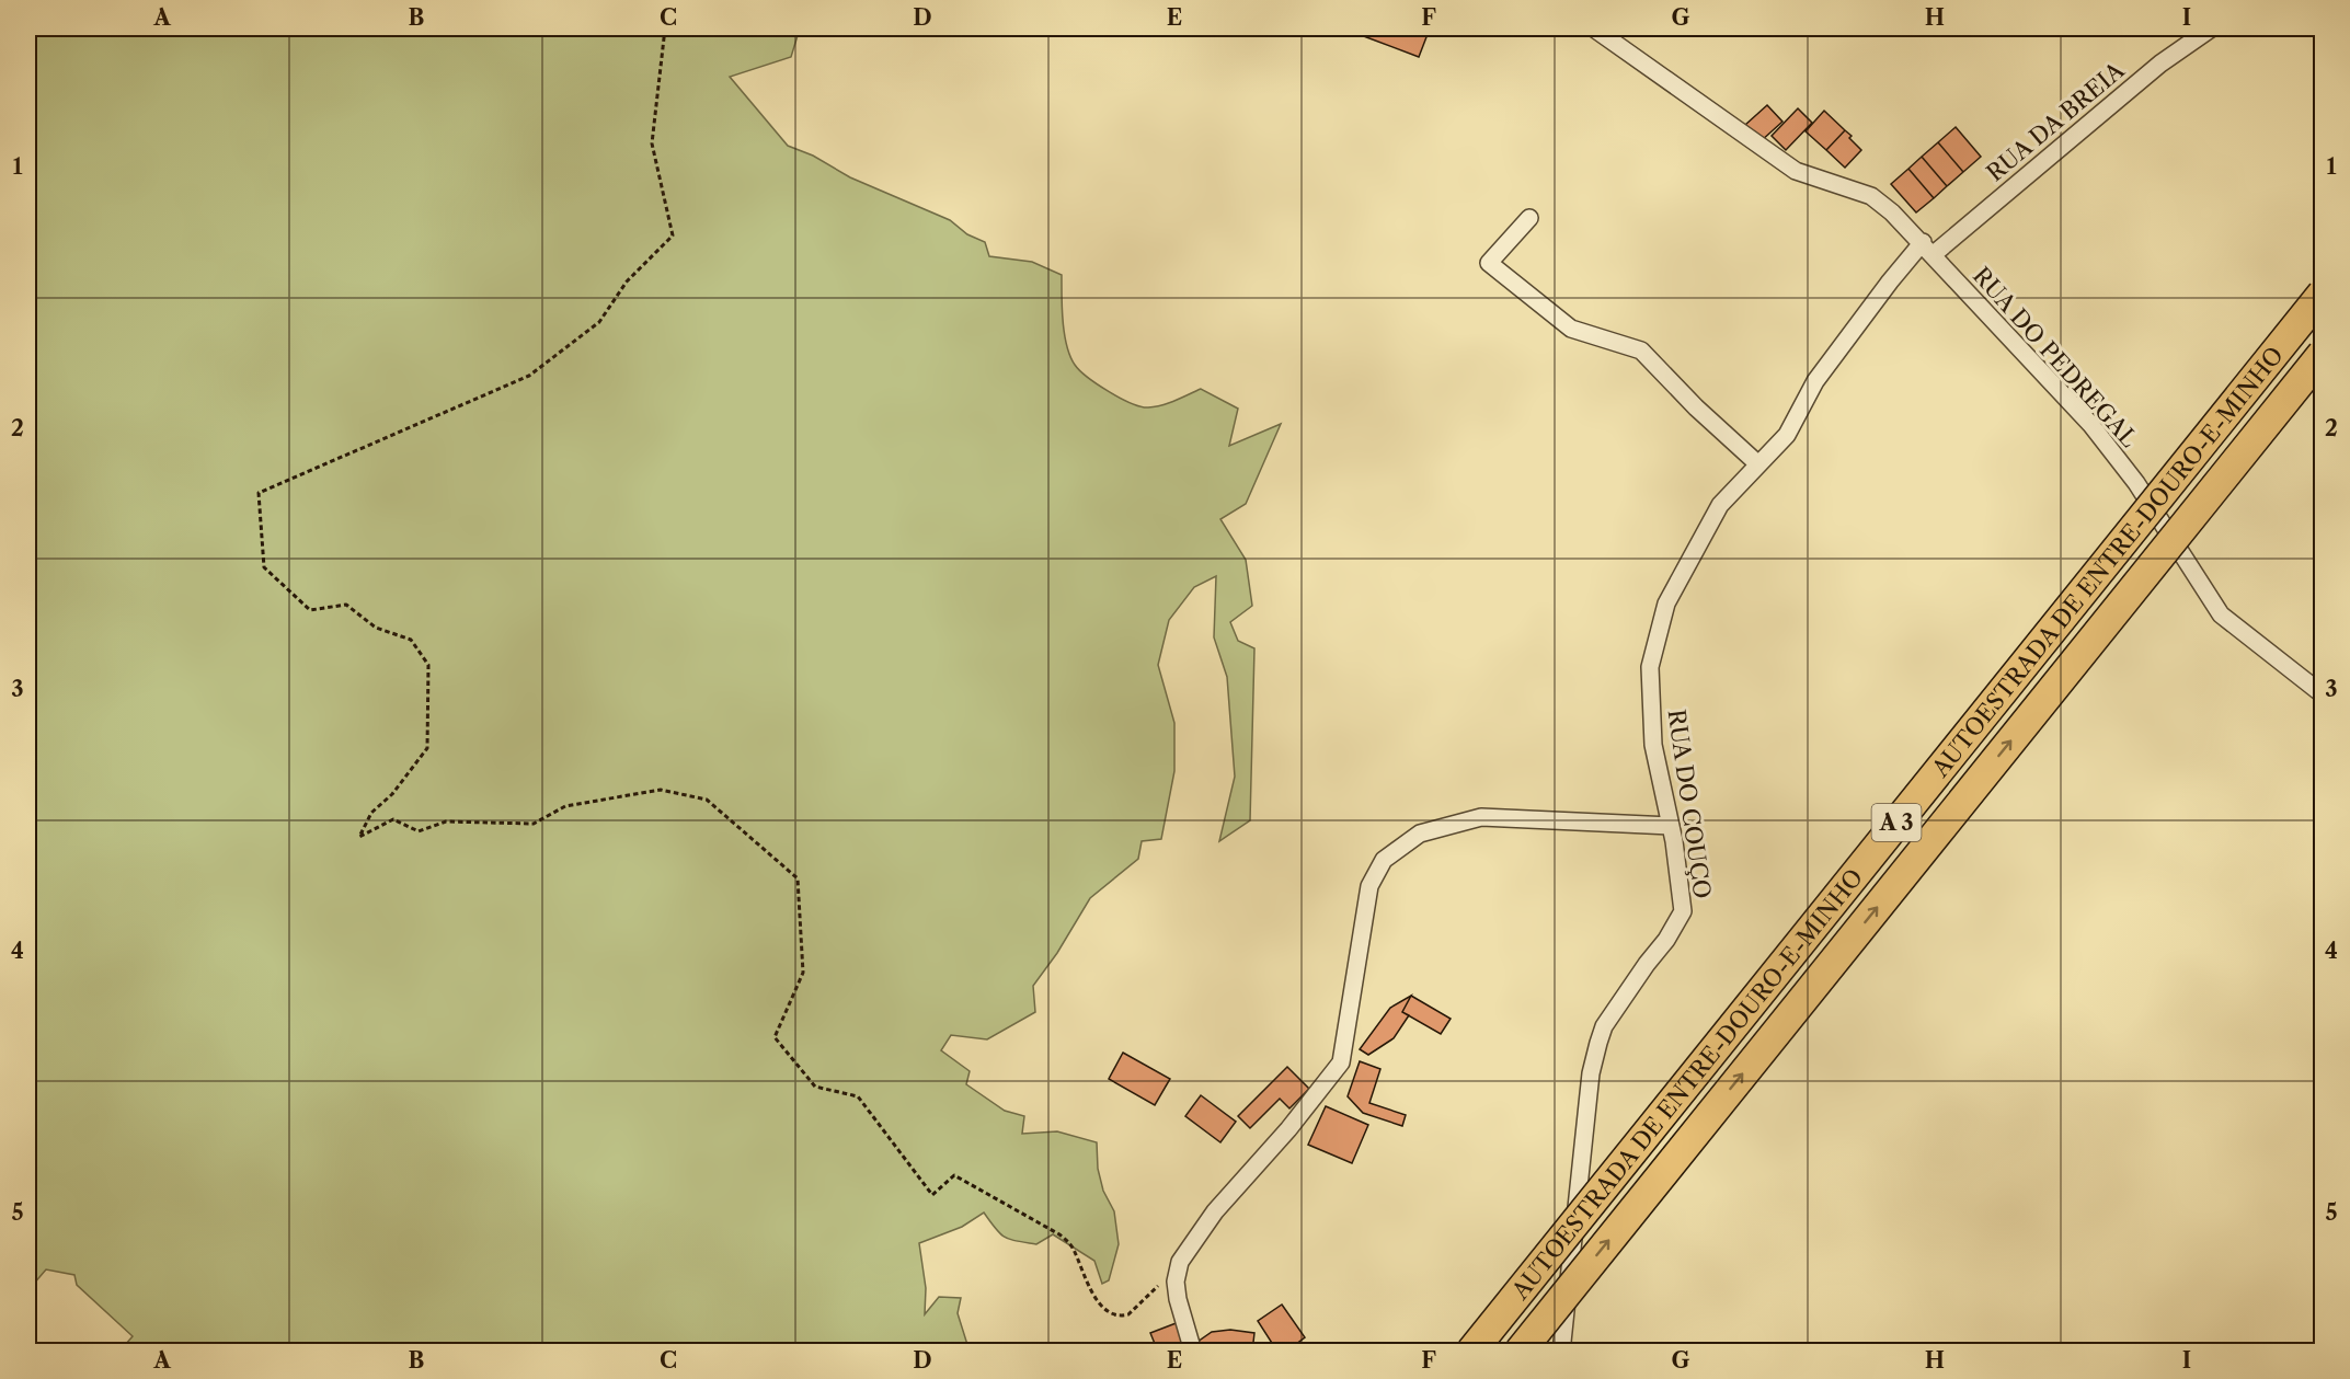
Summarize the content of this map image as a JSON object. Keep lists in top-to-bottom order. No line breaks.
{"streets":{"highway":["AUTOESTRADA DE ENTRE-DOURO-E-MINHO","A 3"],"street":["RUA DA BREIA","RUA DO PEDREGAL","RUA DO COUÇO"]},"crossings":[["RUA DA BREIA","RUA DO PEDREGAL"],["RUA DA BREIA","RUA DO COUÇO"],["RUA DO PEDREGAL","RUA DO COUÇO"]],"grid":{"columns":["A","B","C","D","E","F","G","H","I"],"rows":["1","2","3","4","5"]}}
